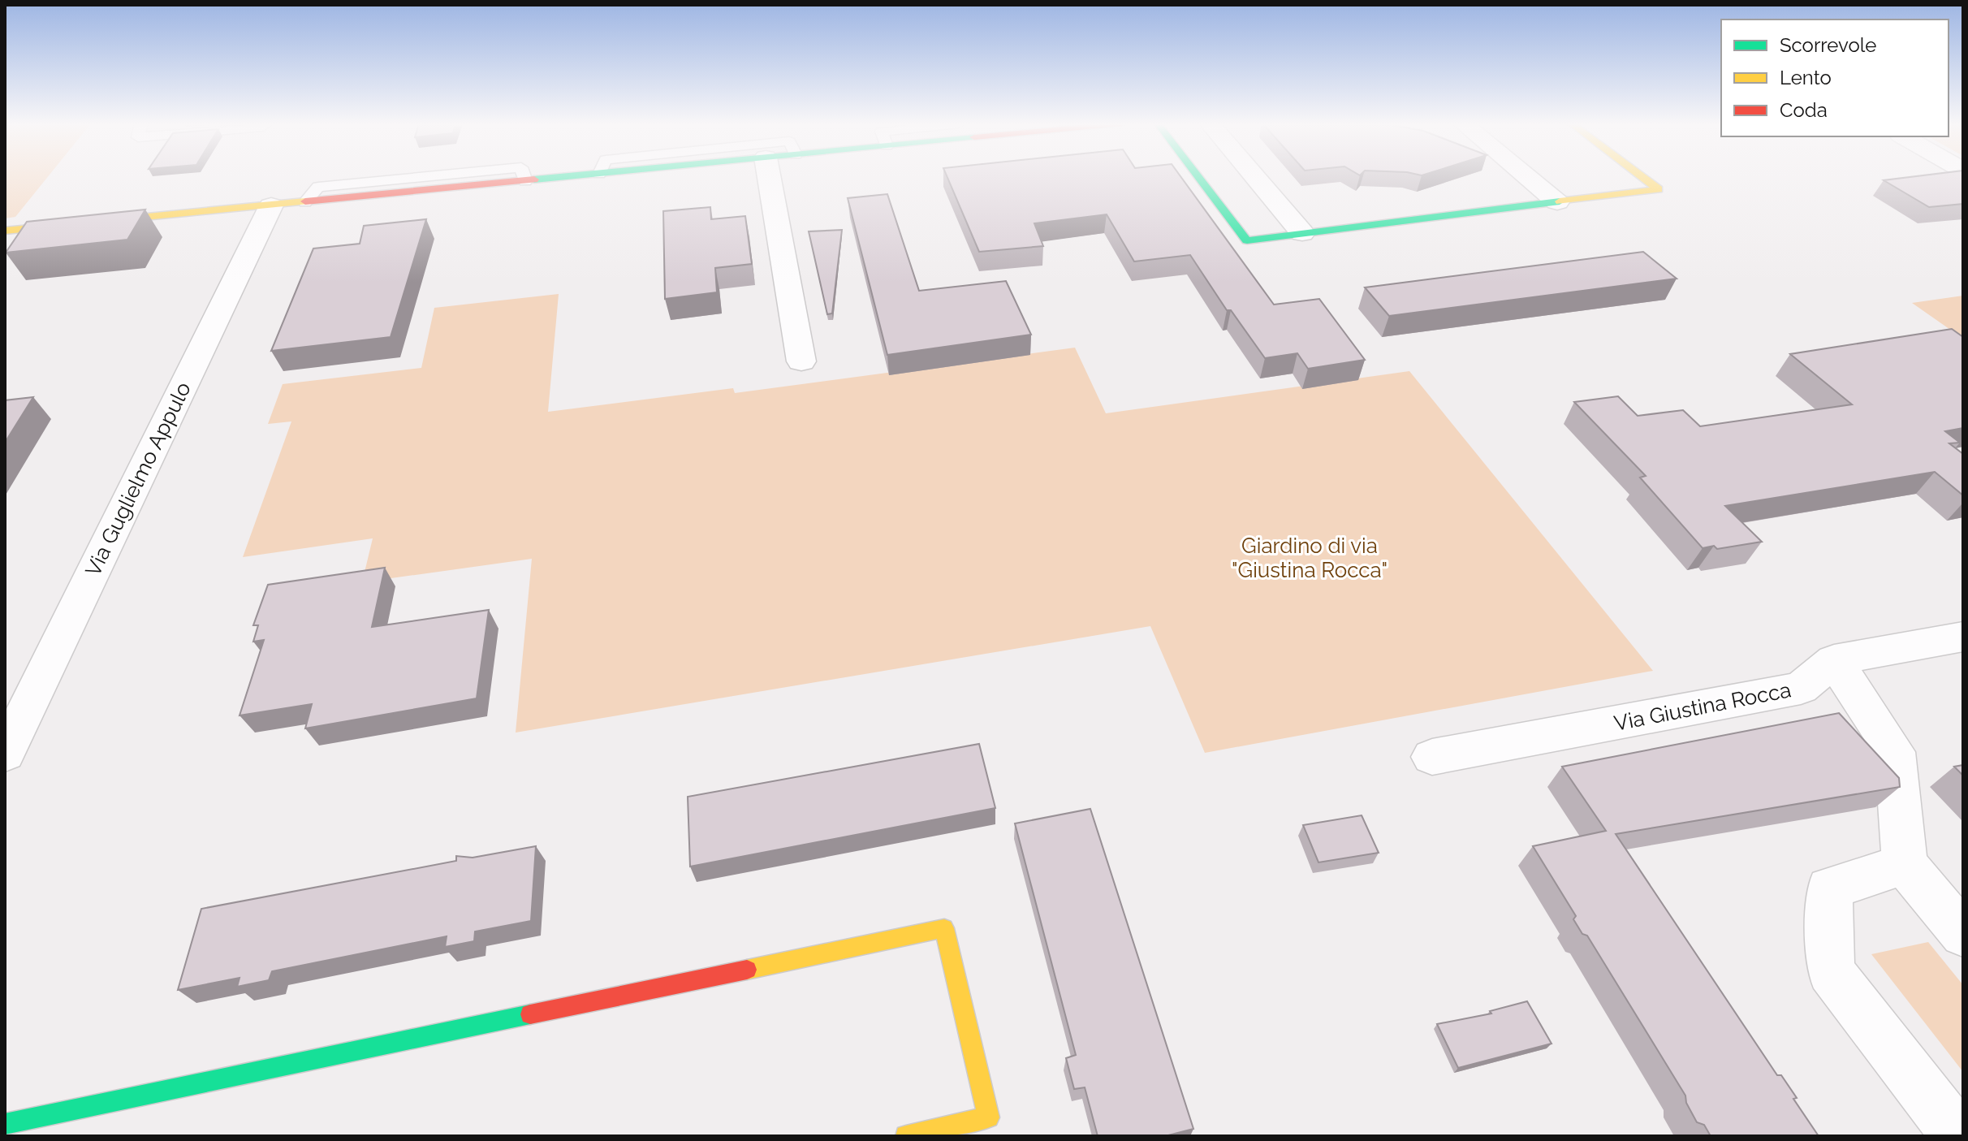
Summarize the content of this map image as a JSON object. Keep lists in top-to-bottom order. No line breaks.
{"streets":{"street":["Via Guglielmo Appulo","Via Giustina Rocca"]},"parks":["Giardino di via \"Giustina Rocca\""],"legend":["Scorrevole","Lento","Coda"]}
